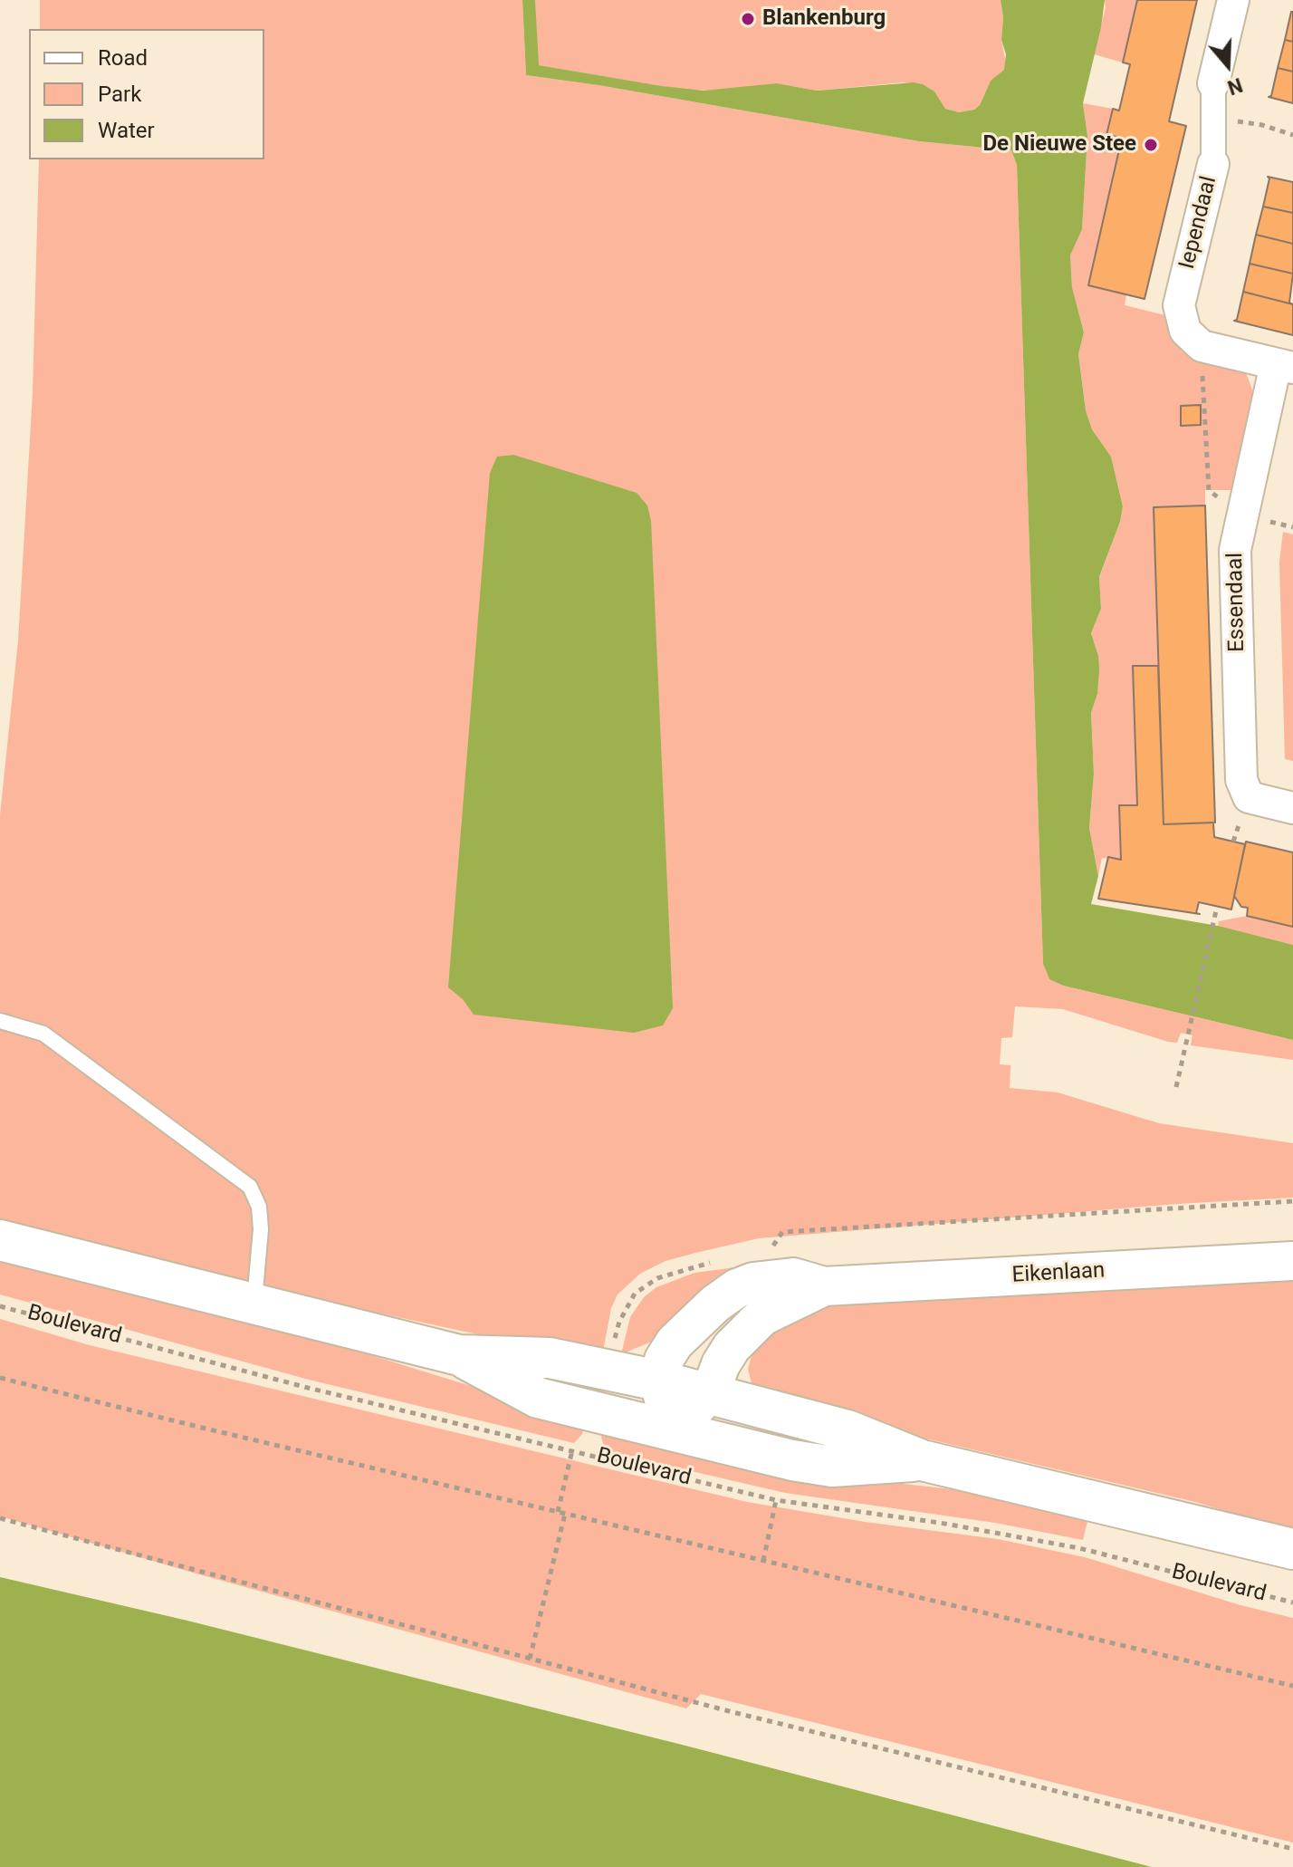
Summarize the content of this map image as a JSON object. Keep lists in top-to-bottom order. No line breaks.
{"streets":{"main road":["Boulevard"],"street":["Iependaal","Essendaal","Eikenlaan"]},"crossings":[["Iependaal","Essendaal"],["Eikenlaan","Boulevard"]],"places":["Blankenburg","De Nieuwe Stee"],"legend":["Road","Park","Water"],"north":"bottom"}
